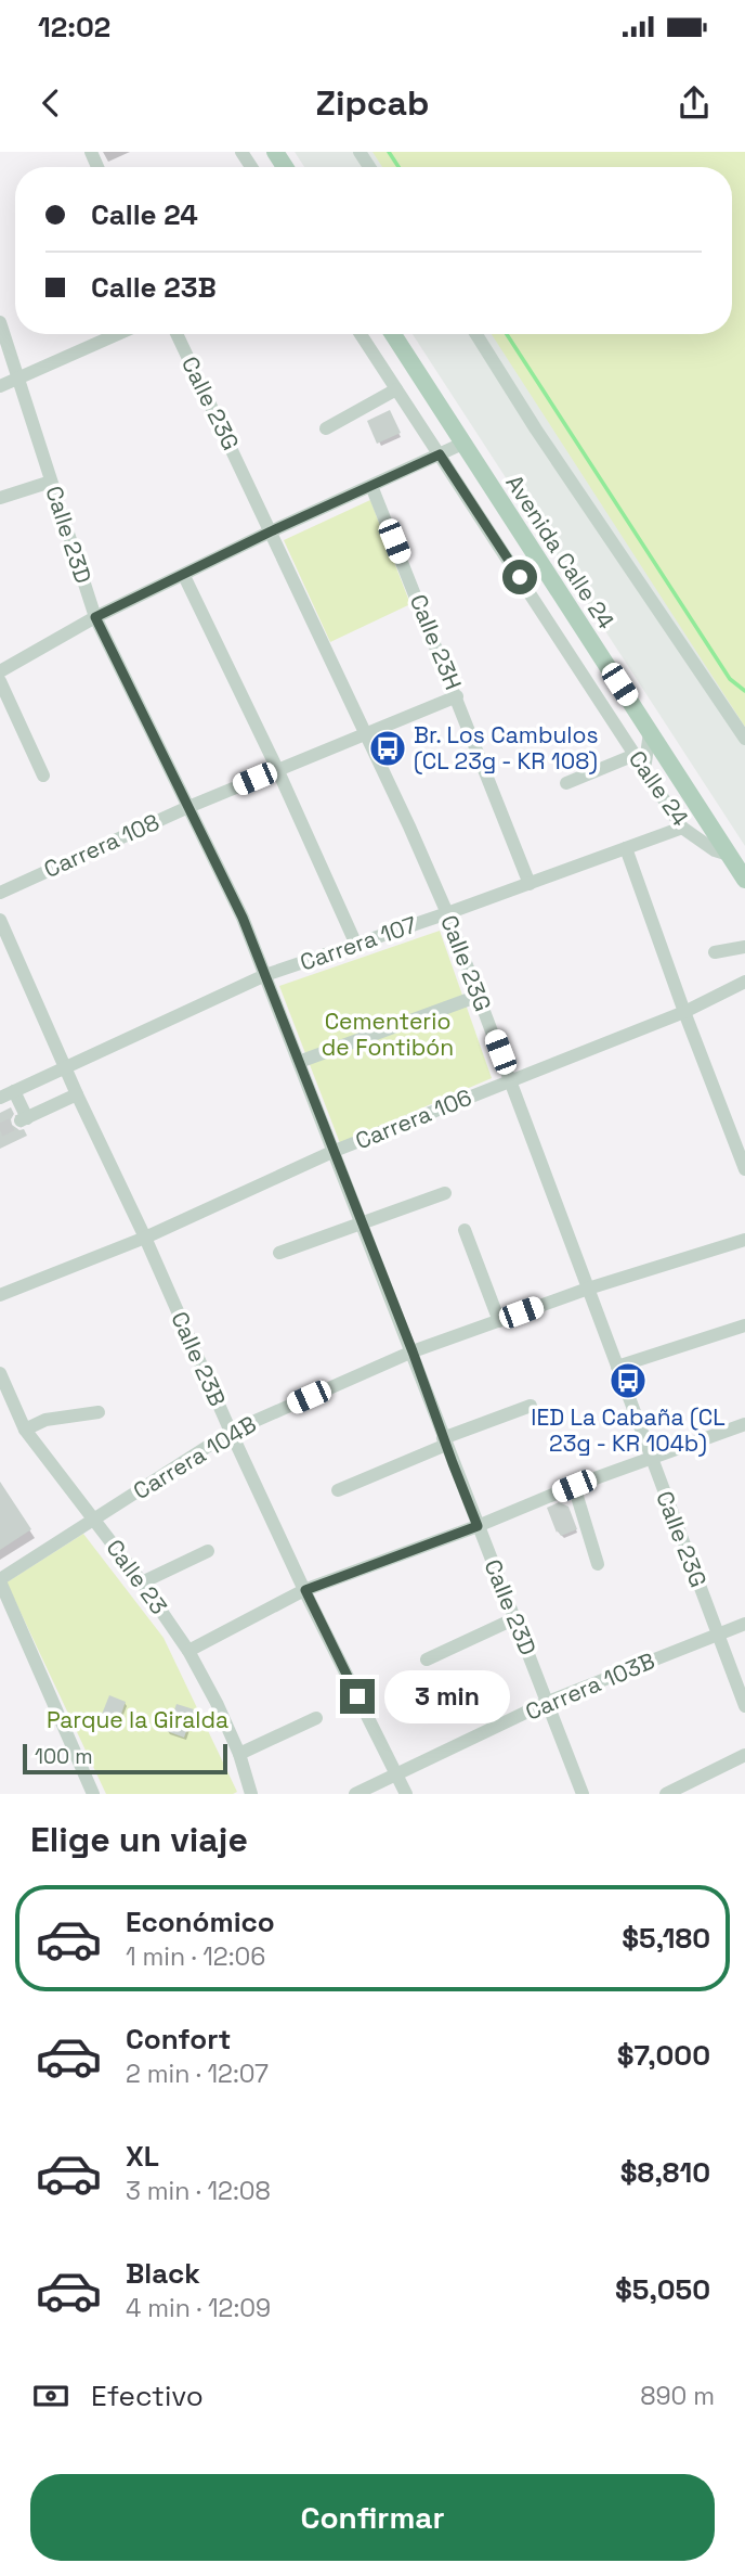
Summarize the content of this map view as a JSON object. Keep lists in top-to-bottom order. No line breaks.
{"streets":{"main road":["Avenida Calle 24"],"street":["Calle 23G","Calle 23D","Calle 23H","Calle 24","Carrera 108","Carrera 107","Carrera 106","Calle 23B","Carrera 104B","Calle 23","Carrera 103B"]},"crossings":[["Calle 23G","Carrera 108"],["Calle 23G","Carrera 107"],["Calle 23G","Carrera 106"],["Calle 23G","Carrera 104B"],["Calle 23G","Carrera 103B"],["Calle 23D","Carrera 108"],["Calle 23D","Carrera 107"],["Calle 23D","Carrera 106"],["Calle 23D","Carrera 104B"],["Calle 23D","Carrera 103B"],["Avenida Calle 24","Calle 24"],["Calle 23H","Carrera 108"],["Calle 23H","Carrera 107"],["Calle 24","Carrera 107"],["Carrera 107","Calle 23B"],["Carrera 106","Calle 23B"],["Calle 23B","Carrera 104B"],["Calle 23B","Carrera 103B"],["Carrera 104B","Calle 23"]],"parks":["Cementerio de Fontibón","Parque la Giralda"],"places":{"bus stop":["Br. Los Cambulos (CL 23g - KR 108)","IED La Cabaña (CL 23g - KR 104b)"]},"scale_bar":"100 m","page":{"status":"12:02","header":"Zipcab","banner":["Calle 24","Calle 23B"],"bubble":"3 min","scale":"100 m","heading":"Elige un viaje","list":[{"name":"Económico","note":"1 min · 12:06","value":"$5,180"},{"name":"Confort","note":"2 min · 12:07","value":"$7,000"},{"name":"XL","note":"3 min · 12:08","value":"$8,810"},{"name":"Black","note":"4 min · 12:09","value":"$5,050"}],"pay":["Efectivo","890 m"],"buttons":"Confirmar"}}
